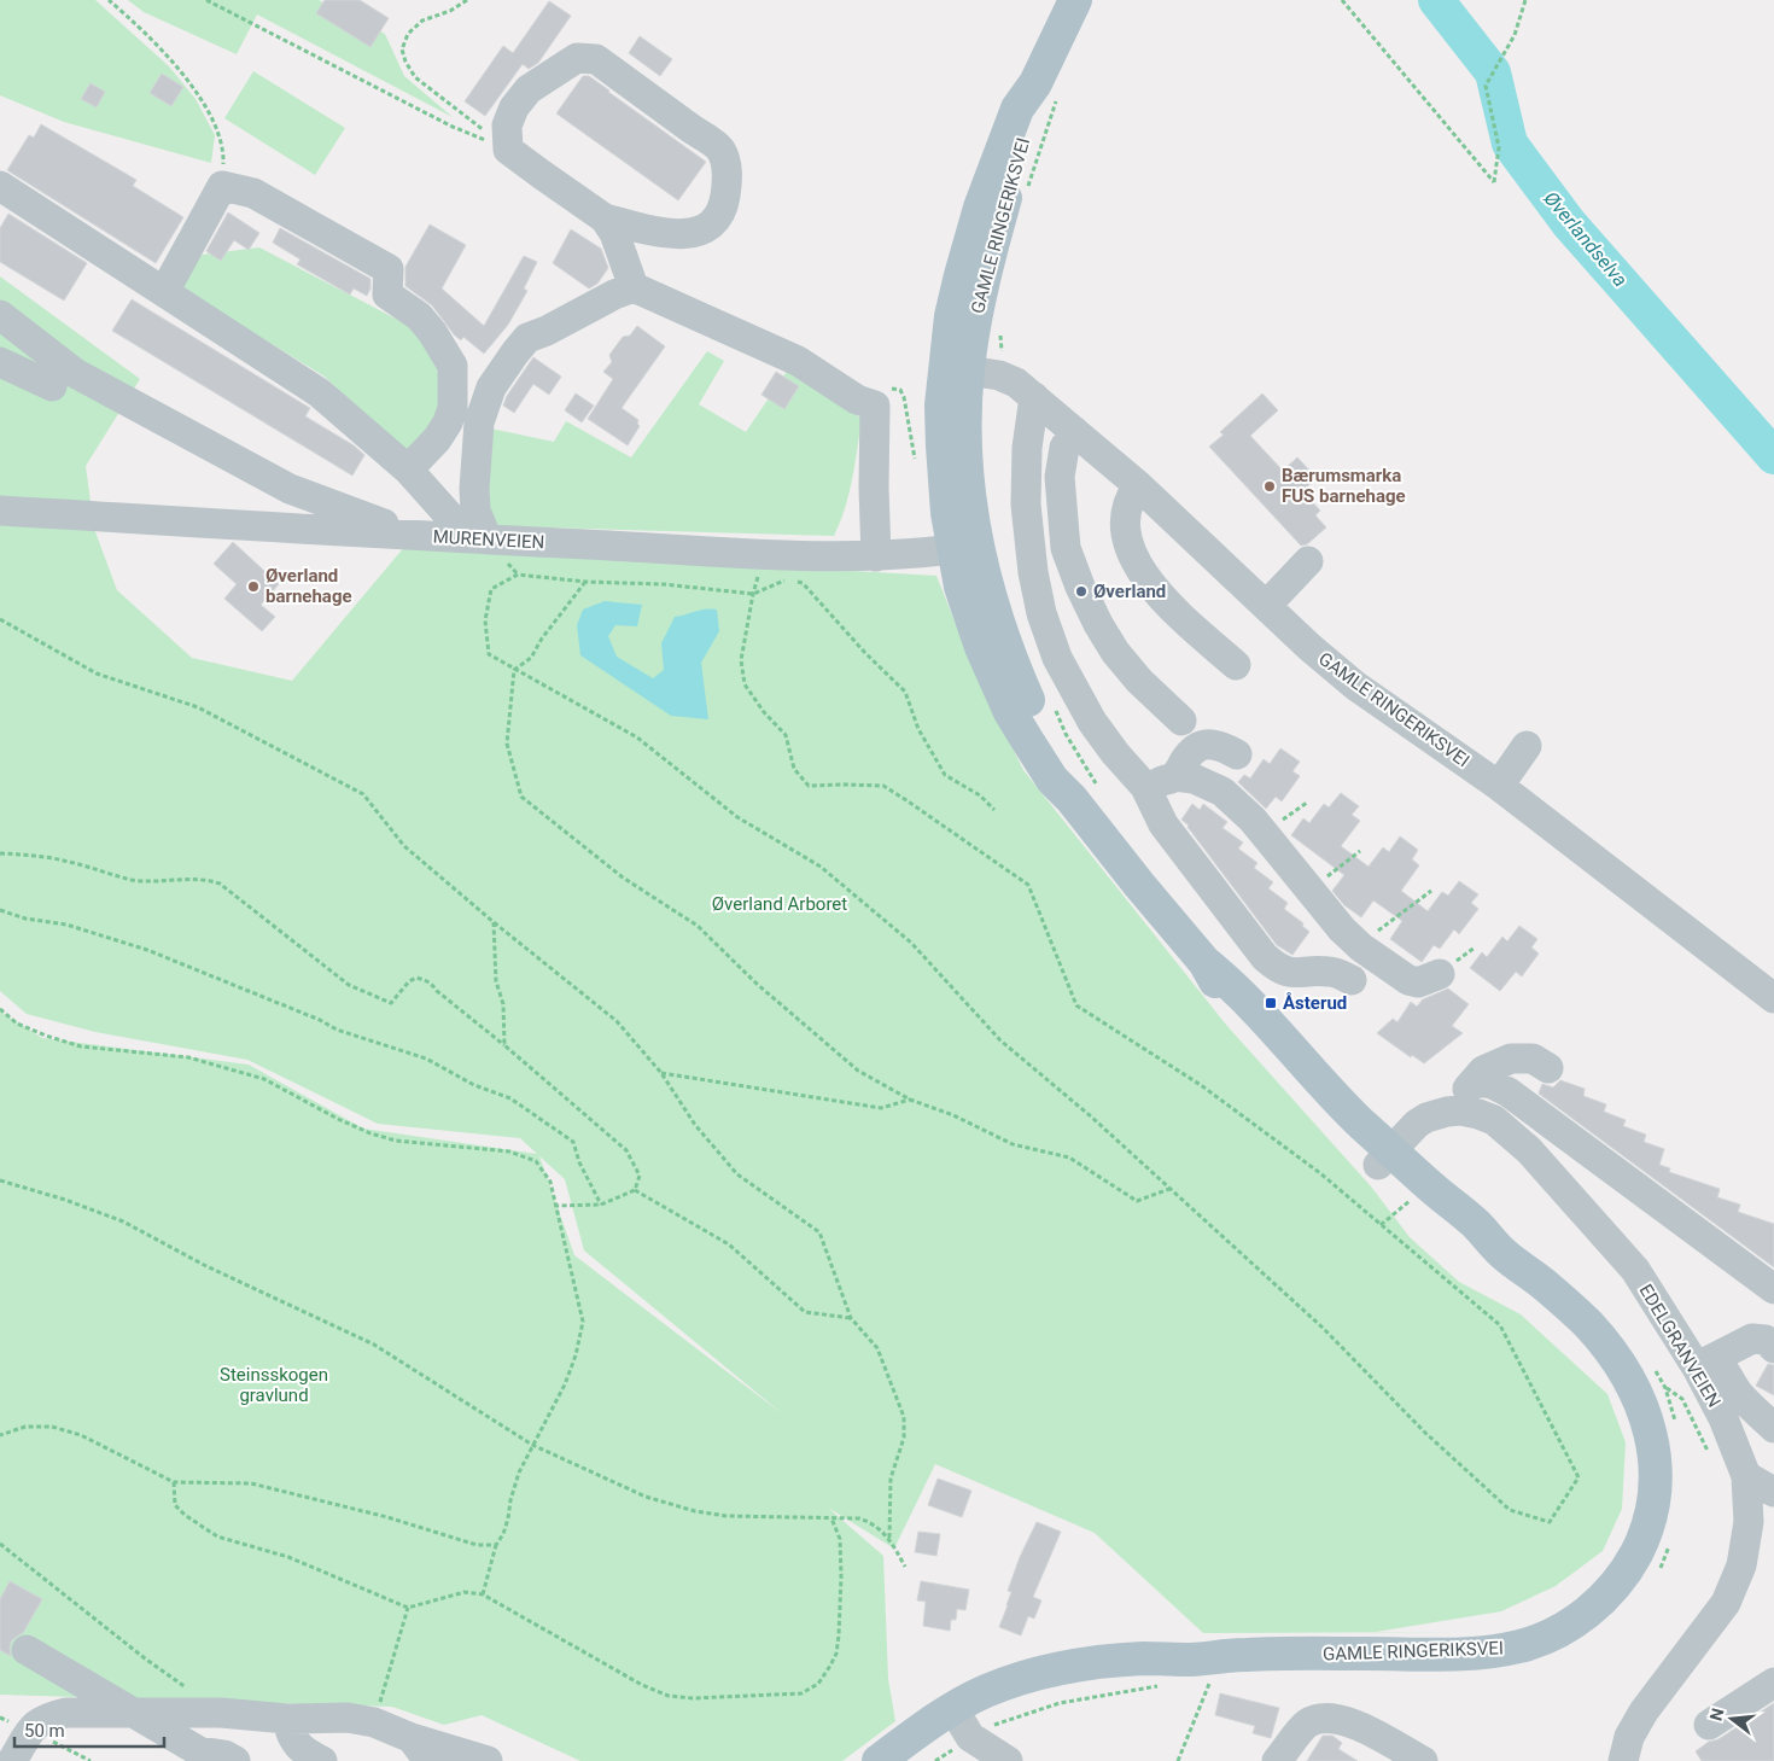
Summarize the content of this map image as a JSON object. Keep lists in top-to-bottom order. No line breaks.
{"streets":{"main road":["GAMLE RINGERIKSVEI"],"street":["MURENVEIEN","EDELGRANVEIEN"]},"crossings":[["GAMLE RINGERIKSVEI","MURENVEIEN"],["GAMLE RINGERIKSVEI","EDELGRANVEIEN"]],"water":["Øverlandselva"],"parks":["Øverland Arboret","Steinsskogen gravlund"],"places":{"other":["Bærumsmarka FUS barnehage","Øverland barnehage","Øverland"],"transit":["Åsterud"]},"scale_bar":"50 m","north":"left"}
